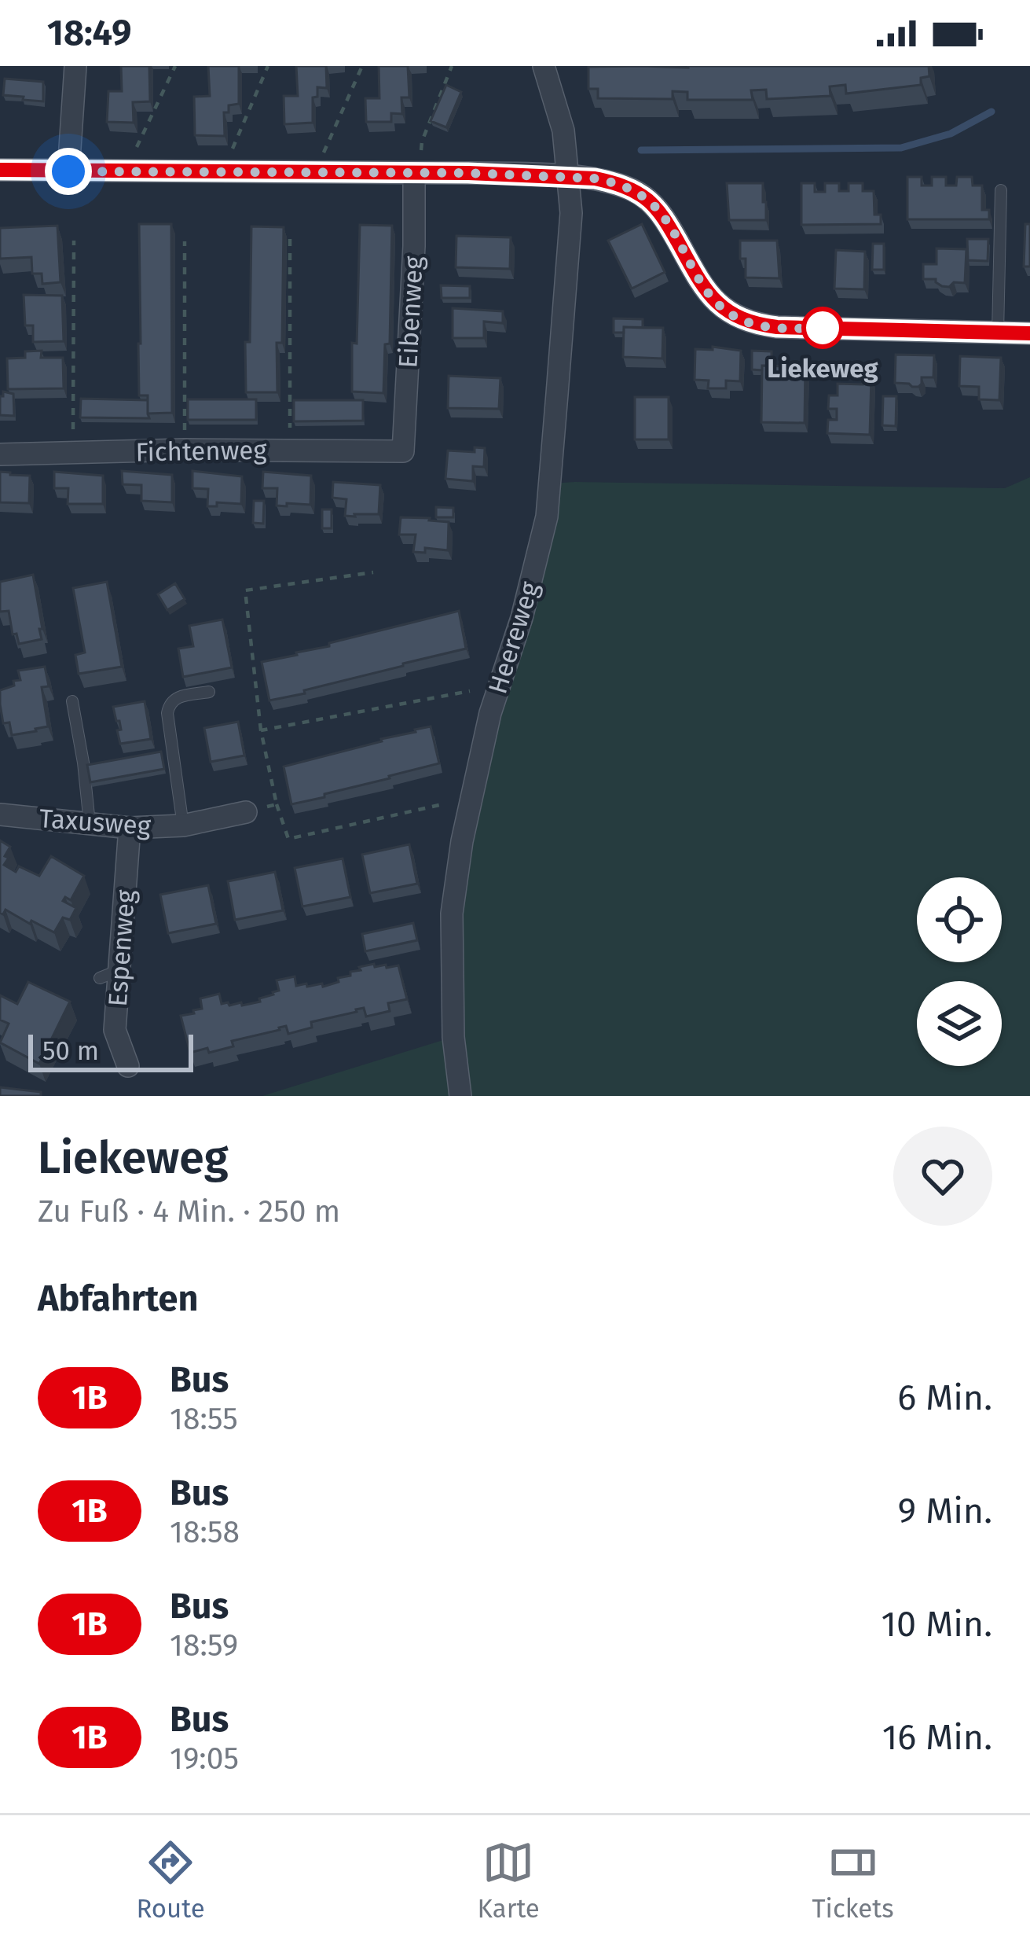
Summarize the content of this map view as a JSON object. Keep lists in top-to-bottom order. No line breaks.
{"streets":{"street":["Eibenweg","Fichtenweg","Heereweg","Taxusweg","Espenweg"]},"crossings":[["Eibenweg","Fichtenweg"],["Taxusweg","Espenweg"]],"places":["Liekeweg"],"lines":["bus line 1B"],"scale_bar":"50 m","page":{"status":"18:49","scale":"50 m","heading":[["Liekeweg","Zu Fuß · 4 Min. · 250 m"],"Abfahrten"],"list":[{"mark":"1B","name":"Bus","note":"18:55","value":"6 Min."},{"mark":"1B","name":"Bus","note":"18:58","value":"9 Min."},{"mark":"1B","name":"Bus","note":"18:59","value":"10 Min."},{"mark":"1B","name":"Bus","note":"19:05","value":"16 Min."}],"tabs":["Route","Karte","Tickets"]}}
